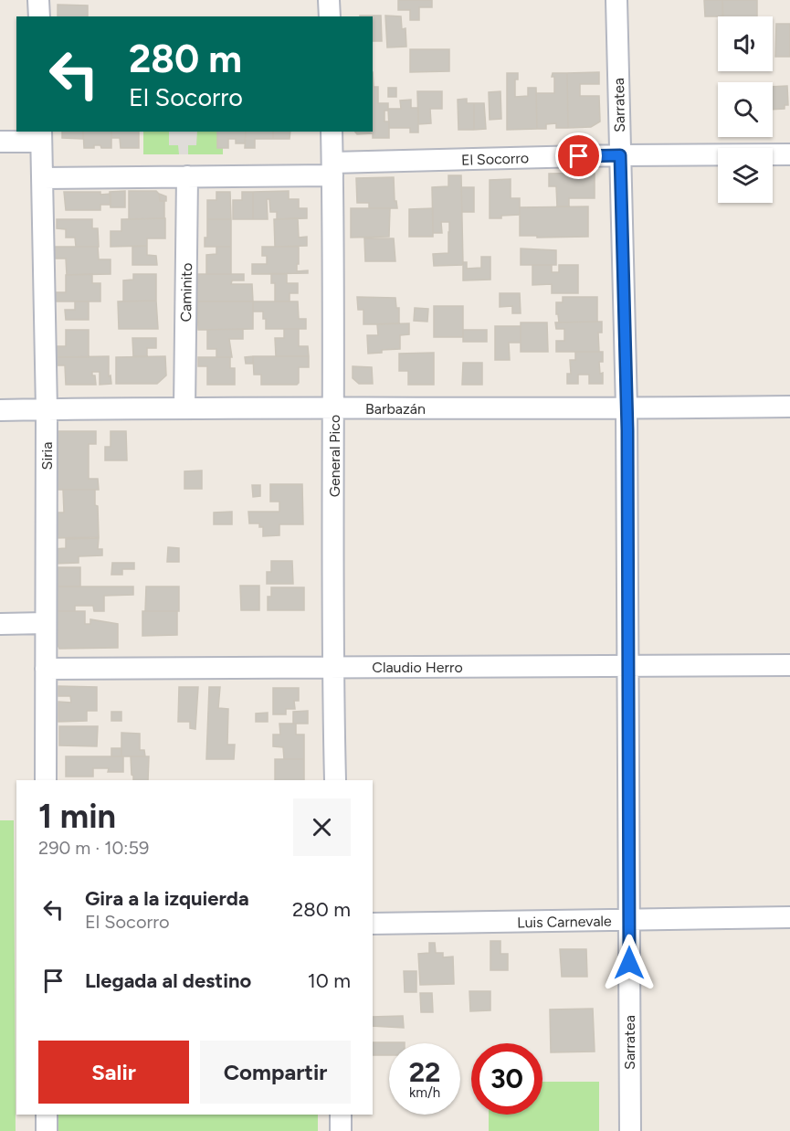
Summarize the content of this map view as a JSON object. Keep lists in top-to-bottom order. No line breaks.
{"streets":{"street":["Sarratea","El Socorro","Caminito","Barbazán","Siria","General Pico","Claudio Herro","Luis Carnevale"]},"crossings":[["Sarratea","El Socorro"],["Sarratea","Barbazán"],["Sarratea","Claudio Herro"],["Sarratea","Luis Carnevale"],["El Socorro","Caminito"],["El Socorro","Siria"],["El Socorro","General Pico"],["Caminito","Barbazán"],["Barbazán","Siria"],["Barbazán","General Pico"],["Siria","Claudio Herro"],["General Pico","Claudio Herro"]],"page":{"turn":["280 m","El Socorro"],"heading":["1 min","290 m · 10:59"],"list":[{"name":"Gira a la izquierda","note":"El Socorro","value":"280 m"},{"name":"Llegada al destino","value":"10 m"}],"buttons":["Salir","Compartir"],"speed":"22 km/h","limit":"30"}}
